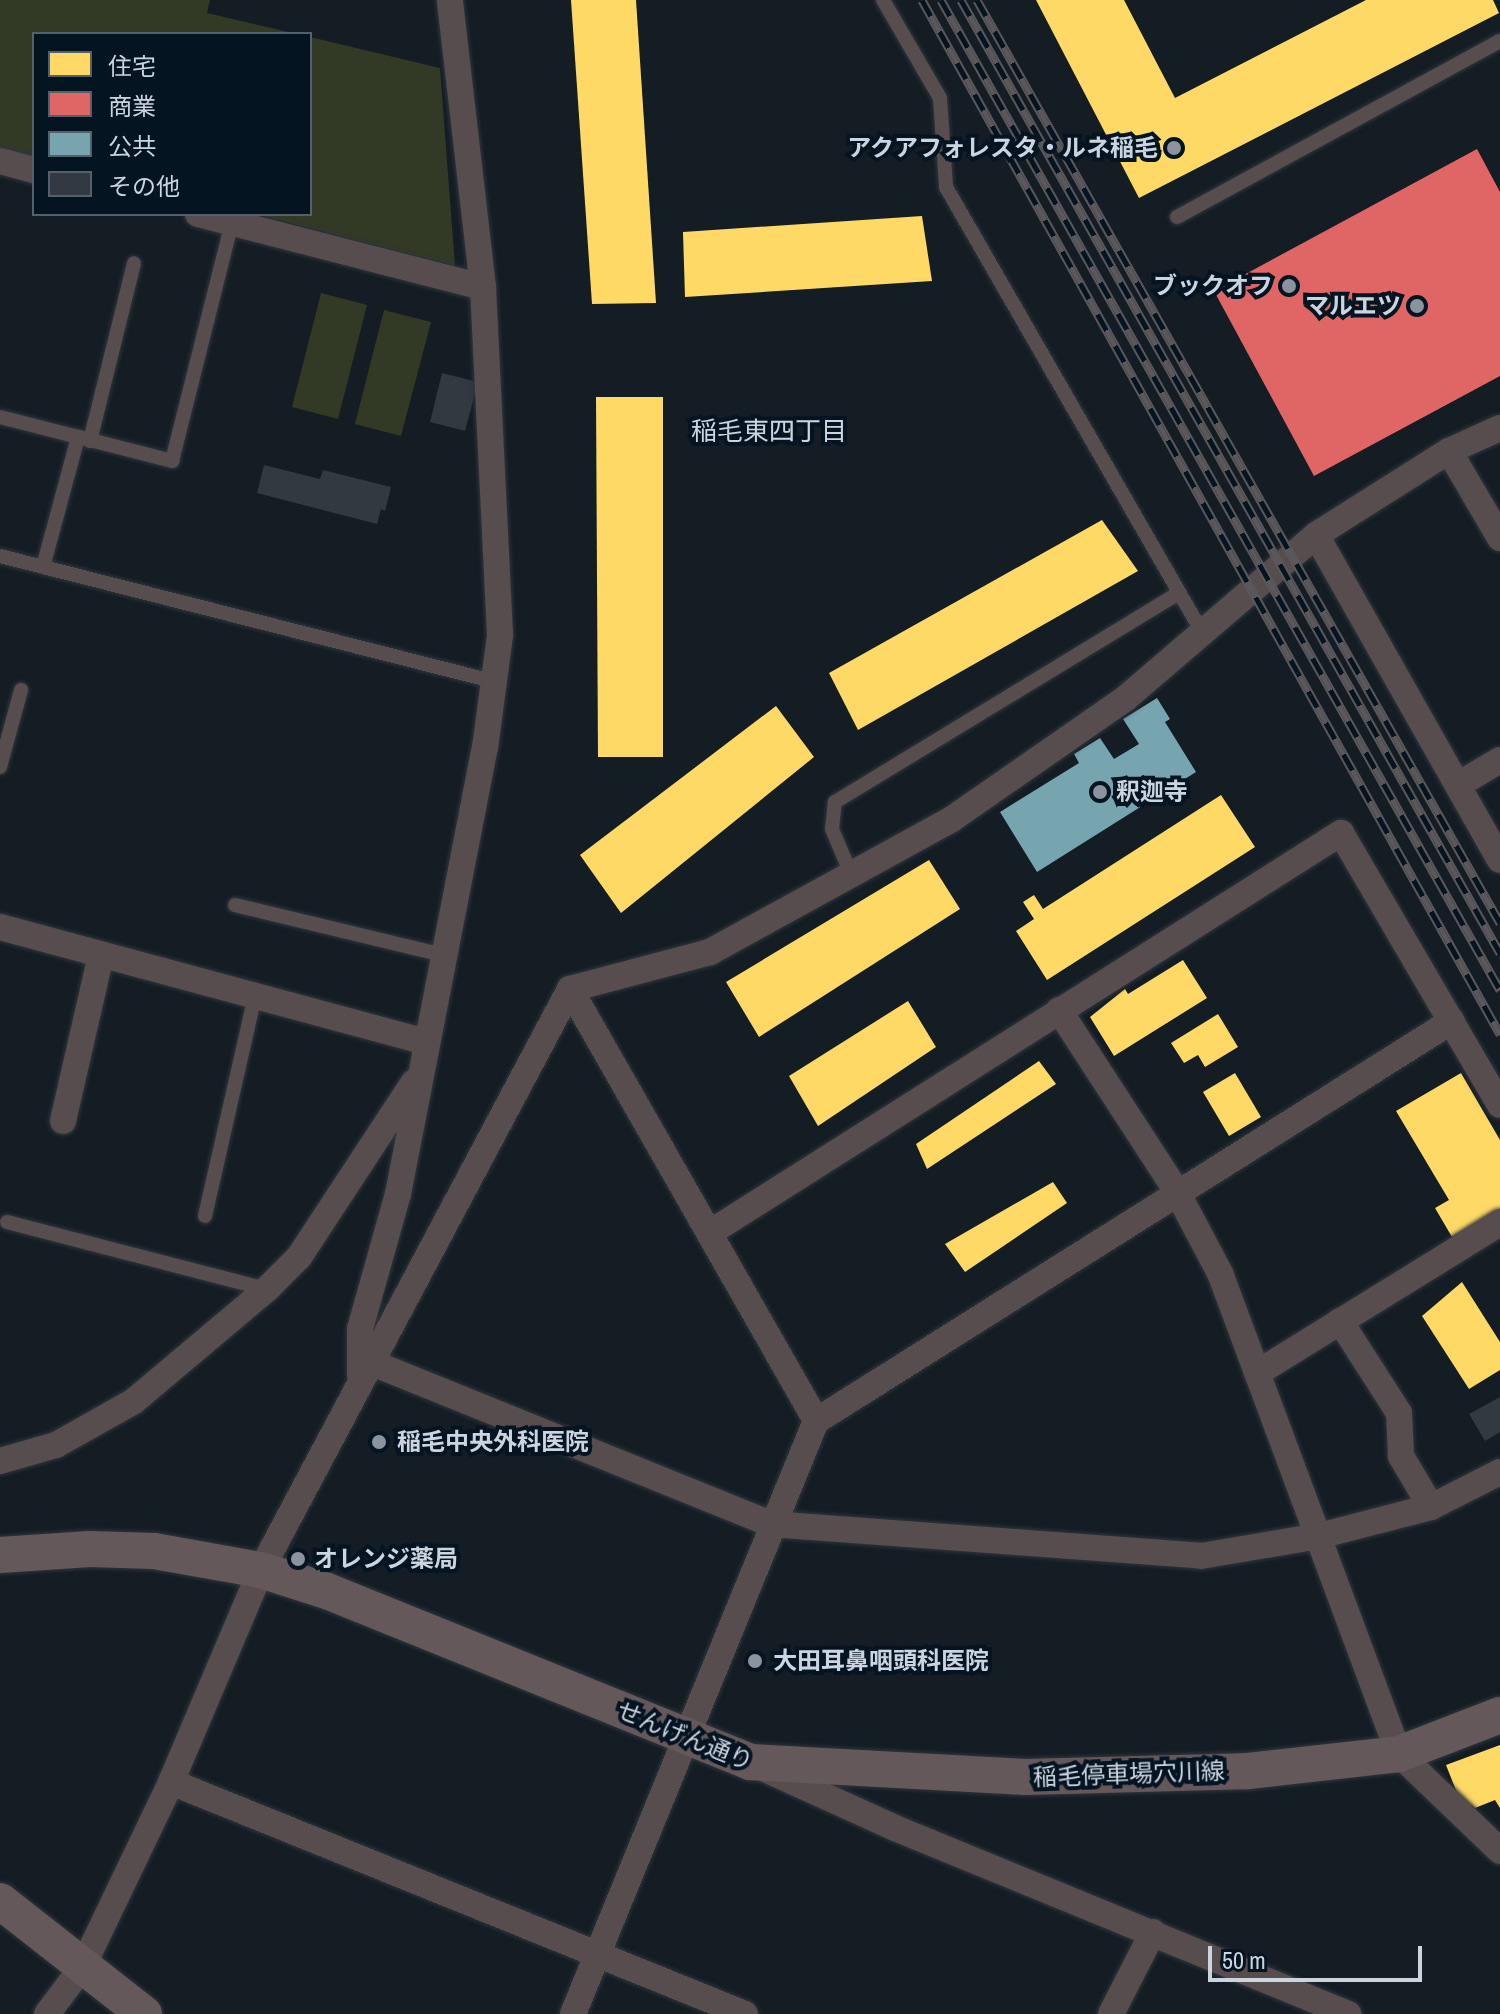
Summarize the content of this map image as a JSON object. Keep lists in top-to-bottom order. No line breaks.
{"streets":{"main road":["せんげん通り","稲毛停車場穴川線"]},"crossings":[["せんげん通り","稲毛停車場穴川線"]],"districts":["稲毛東四丁目"],"places":["アクアフォレスタ・ルネ稲毛","ブックオフ","マルエツ","釈迦寺","稲毛中央外科医院","オレンジ薬局","大田耳鼻咽頭科医院"],"legend":["住宅","商業","公共","その他"],"scale_bar":"50 m"}
